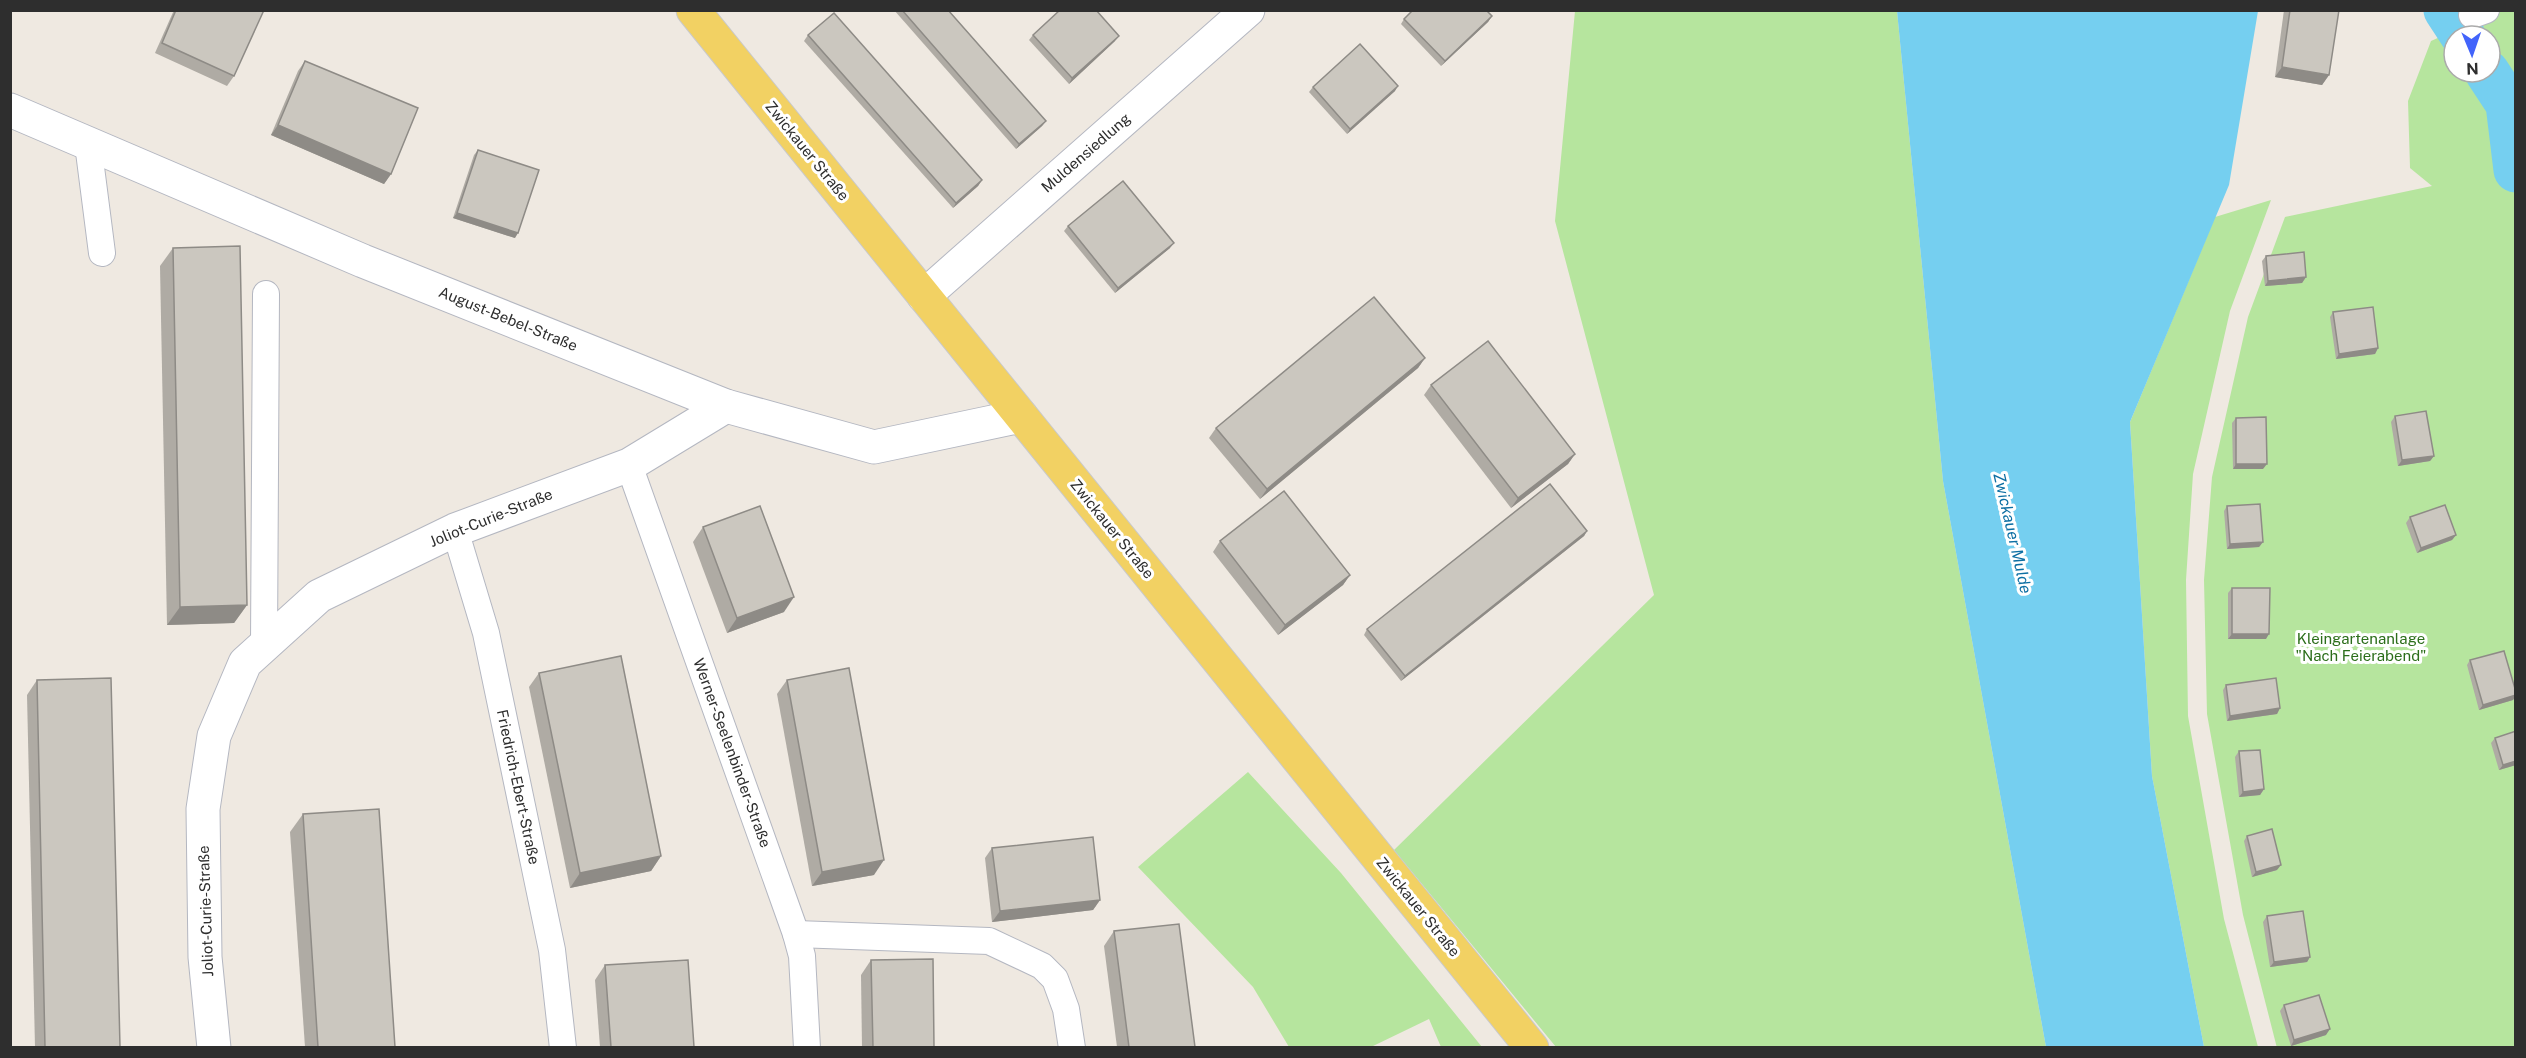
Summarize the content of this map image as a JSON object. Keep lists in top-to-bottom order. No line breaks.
{"streets":{"main road":["Zwickauer Straße"],"street":["Muldensiedlung","August-Bebel-Straße","Joliot-Curie-Straße"],"lane":["Werner-Seelenbinder-Straße","Friedrich-Ebert-Straße"]},"crossings":[["Zwickauer Straße","Muldensiedlung"],["Zwickauer Straße","August-Bebel-Straße"],["August-Bebel-Straße","Joliot-Curie-Straße"],["Joliot-Curie-Straße","Werner-Seelenbinder-Straße"],["Joliot-Curie-Straße","Friedrich-Ebert-Straße"]],"water":["Zwickauer Mulde"],"parks":["Kleingartenanlage \"Nach Feierabend\""],"north":"bottom"}
